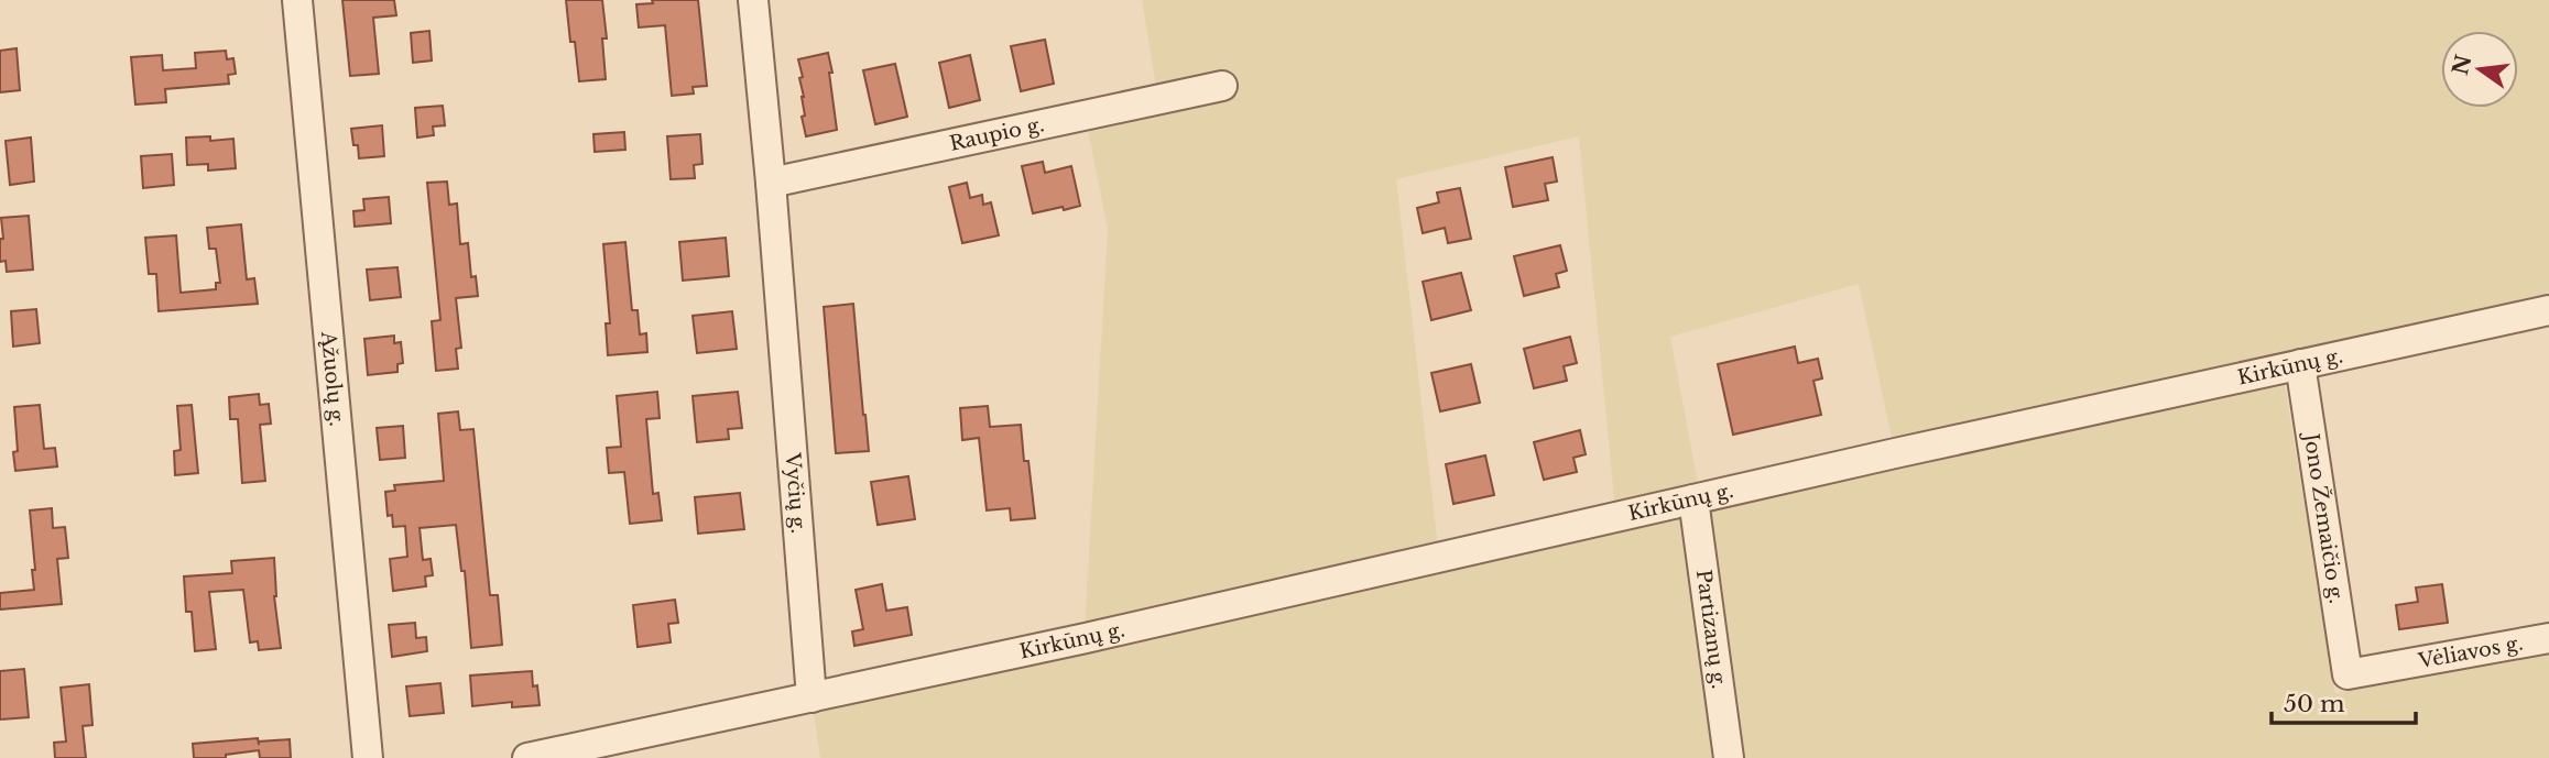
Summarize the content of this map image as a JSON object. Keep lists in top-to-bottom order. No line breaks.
{"streets":{"street":["Raupio g.","Kirkūnų g.","Ąžuolų g.","Vyčių g.","Jono Žemaičio g.","Partizanų g.","Vėliavos g."]},"crossings":[["Raupio g.","Vyčių g."],["Kirkūnų g.","Vyčių g."],["Kirkūnų g.","Jono Žemaičio g."],["Kirkūnų g.","Partizanų g."],["Jono Žemaičio g.","Vėliavos g."]],"scale_bar":"50 m","north":"left"}
